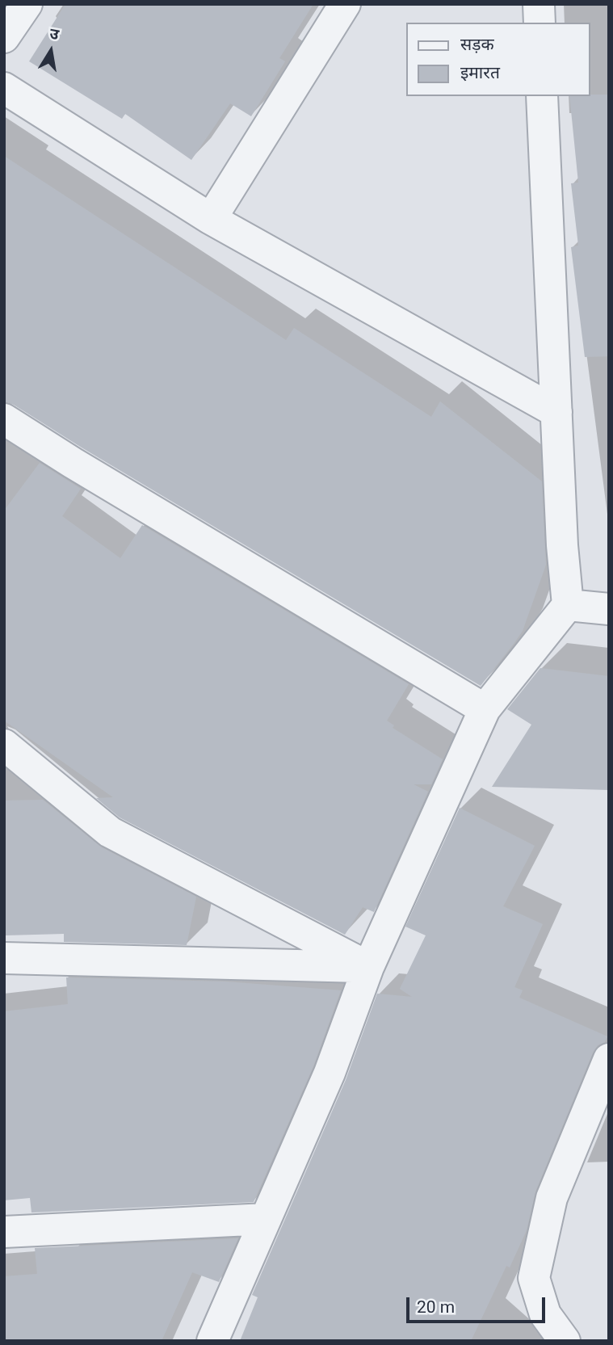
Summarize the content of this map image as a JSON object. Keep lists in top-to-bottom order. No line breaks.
{"legend":["सड़क","इमारत"],"scale_bar":"20 m","north":"top"}
